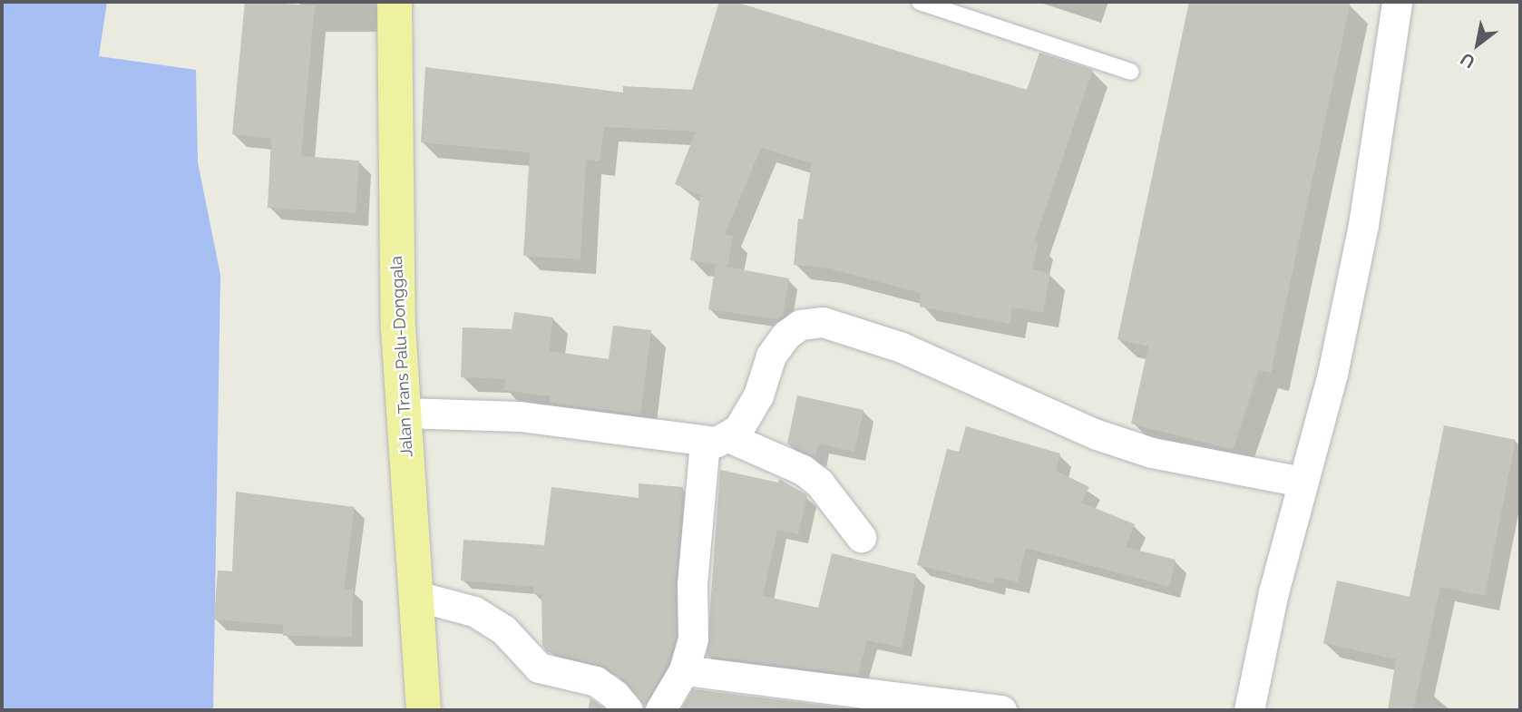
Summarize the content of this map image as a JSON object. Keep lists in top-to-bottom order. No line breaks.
{"streets":{"highway":["Jalan Trans Palu-Donggala"]},"north":"bottom left"}
